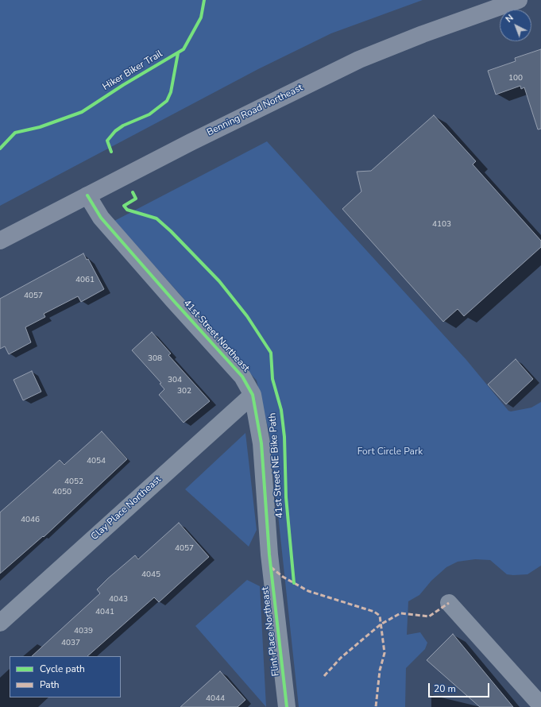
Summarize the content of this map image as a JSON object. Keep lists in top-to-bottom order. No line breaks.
{"streets":{"main road":["Benning Road Northeast"],"street":["41st Street Northeast","Clay Place Northeast","Flint Place Northeast"],"cycle path":["Hiker Biker Trail","41st Street NE Bike Path"]},"crossings":[["Benning Road Northeast","41st Street Northeast"],["41st Street Northeast","Clay Place Northeast"],["41st Street Northeast","Flint Place Northeast"]],"parks":["Fort Circle Park"],"house_numbers":["100","4103","4061","4057","308","304","302","4054","4052","4050","4046","4057","4045","4043","4041","4039","4037","4044"],"legend":["Cycle path","Path"],"scale_bar":"20 m","north":"top left"}
